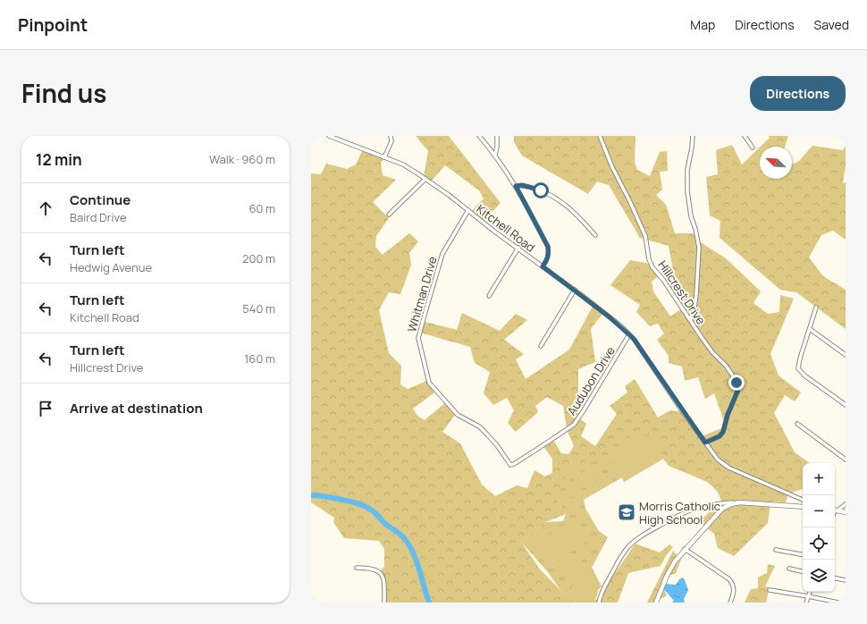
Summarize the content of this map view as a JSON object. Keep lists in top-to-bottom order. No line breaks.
{"streets":{"street":["Kitchell Road","Hillcrest Drive","Whitman Drive","Audubon Drive"]},"crossings":[["Kitchell Road","Hillcrest Drive"],["Kitchell Road","Whitman Drive"],["Kitchell Road","Audubon Drive"],["Whitman Drive","Audubon Drive"]],"places":{"school or university":["Morris Catholic High School"]},"north":"top left","page":{"header":"Pinpoint","nav":["Map","Directions","Saved"],"title":"Find us","buttons":"Directions","heading":["12 min","Walk · 960 m"],"list":[["Continue","Baird Drive","60 m"],["Turn left","Hedwig Avenue","200 m"],["Turn left","Kitchell Road","540 m"],["Turn left","Hillcrest Drive","160 m"],"Arrive at destination"],"map_buttons":["+","−"]}}
